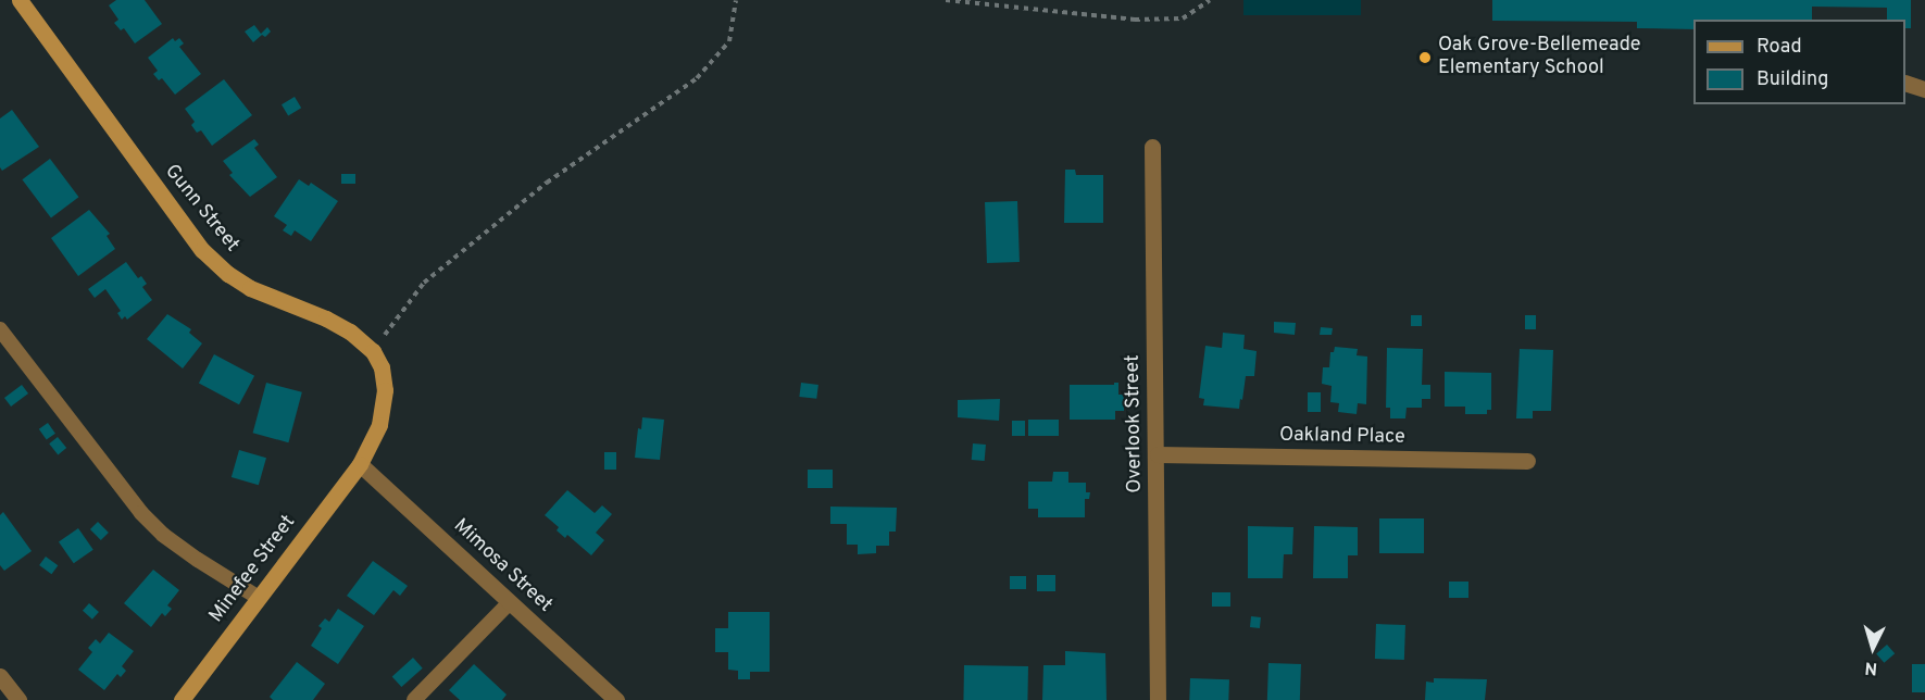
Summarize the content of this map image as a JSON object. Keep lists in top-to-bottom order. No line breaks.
{"streets":{"street":["Gunn Street","Overlook Street","Oakland Place","Mimosa Street","Minefee Street"]},"crossings":[["Overlook Street","Oakland Place"],["Mimosa Street","Minefee Street"]],"places":["Oak Grove-Bellemeade Elementary School"],"legend":["Road","Building"],"north":"bottom"}
